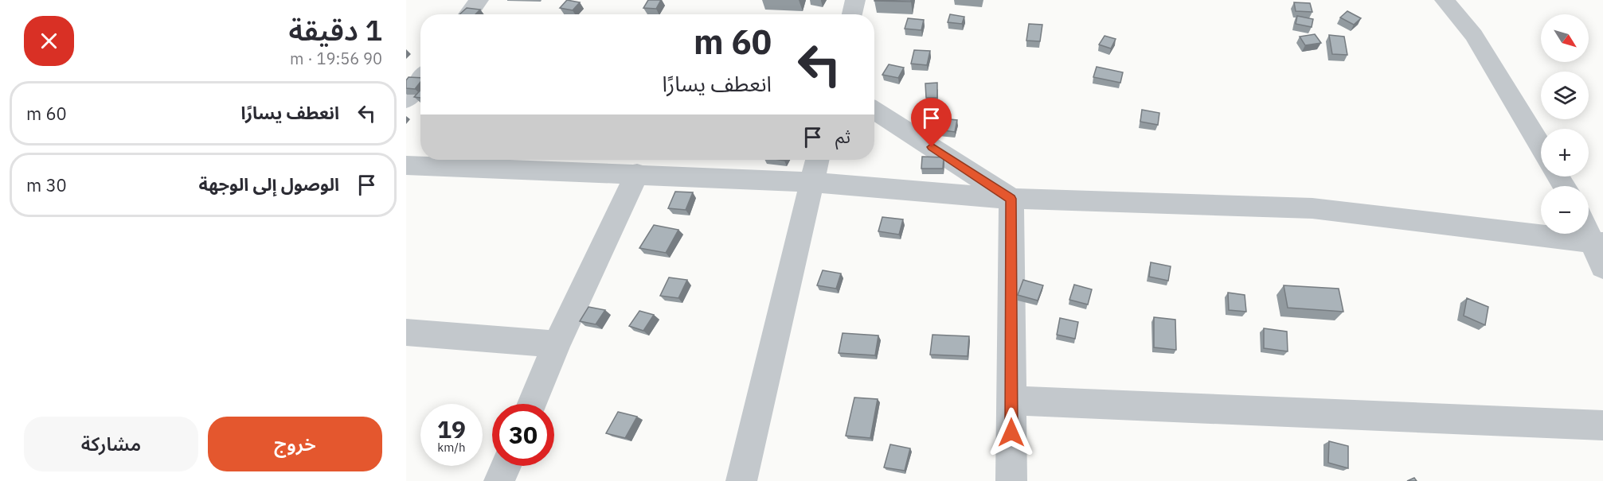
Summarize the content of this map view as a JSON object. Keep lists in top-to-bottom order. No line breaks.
{"north":"bottom right","page":{"heading":["1 دقيقة","90 m · 19:56"],"map_buttons":["+","−"],"turn":["60 m","انعطف يسارًا"],"list":[{"name":"انعطف يسارًا","value":"60 m"},{"name":"الوصول إلى الوجهة","value":"30 m"}],"then":"ثم","speed":"19 km/h","limit":"30","buttons":["خروج","مشاركة"]}}
